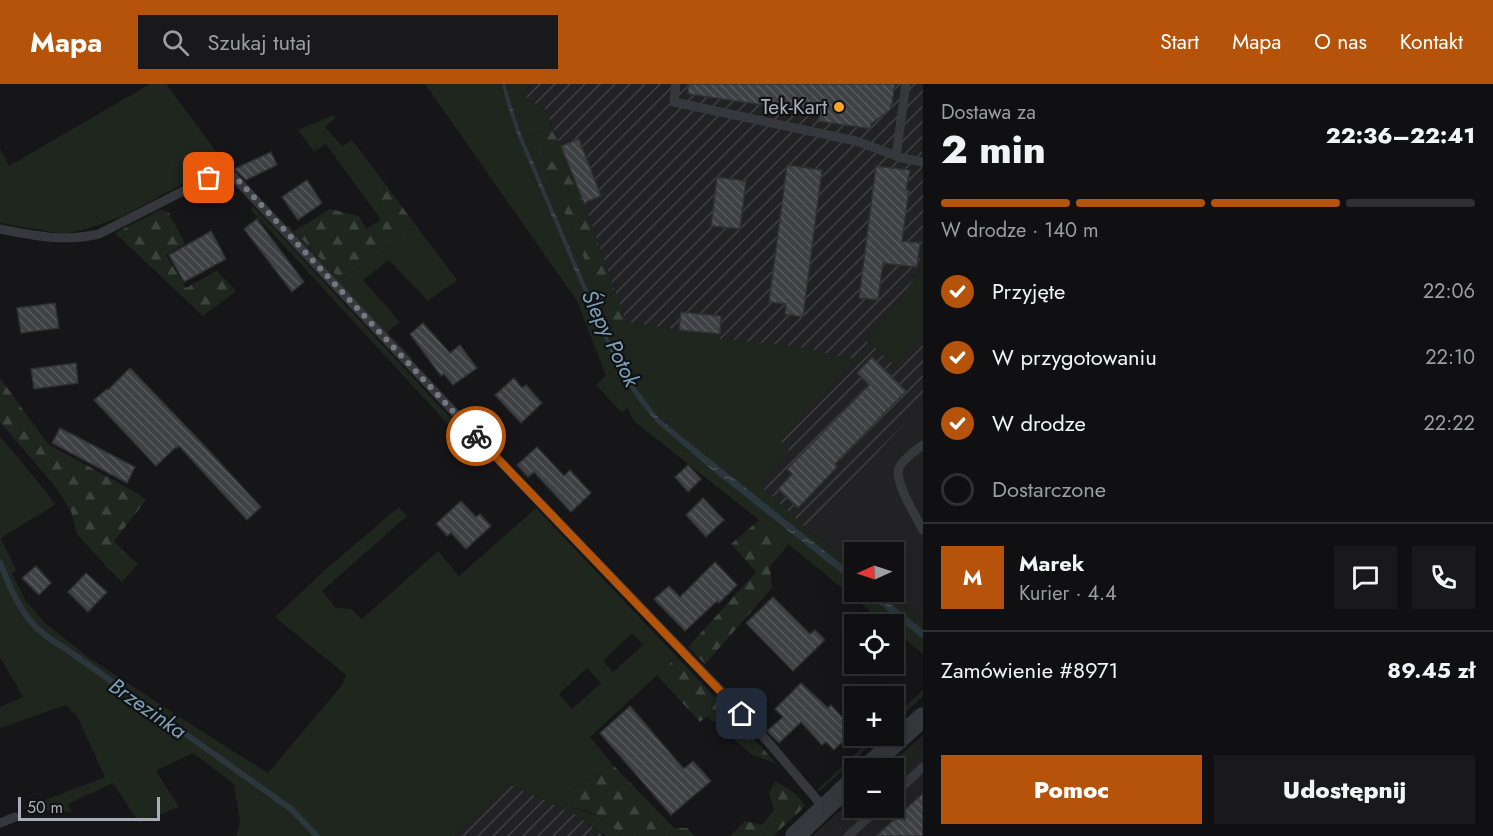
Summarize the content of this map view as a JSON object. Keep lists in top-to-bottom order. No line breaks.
{"water":["Ślepy Potok","Brzezinka"],"places":["Tek-Kart"],"scale_bar":"50 m","north":"left","page":{"header":"Mapa","search":"Szukaj tutaj","nav":["Start","Mapa","O nas","Kontakt"],"heading":["2 min","Dostawa za","22:36–22:41"],"panel":["Marek","Kurier · 4.4","Zamówienie #8971","89.45 zł"],"bar":"W drodze · 140 m","list":[["Przyjęte","22:06"],["W przygotowaniu","22:10"],["W drodze","22:22"],"Dostarczone"],"map_buttons":["+","−"],"round":"M","buttons":["Pomoc","Udostępnij"],"scale":"50 m"}}
